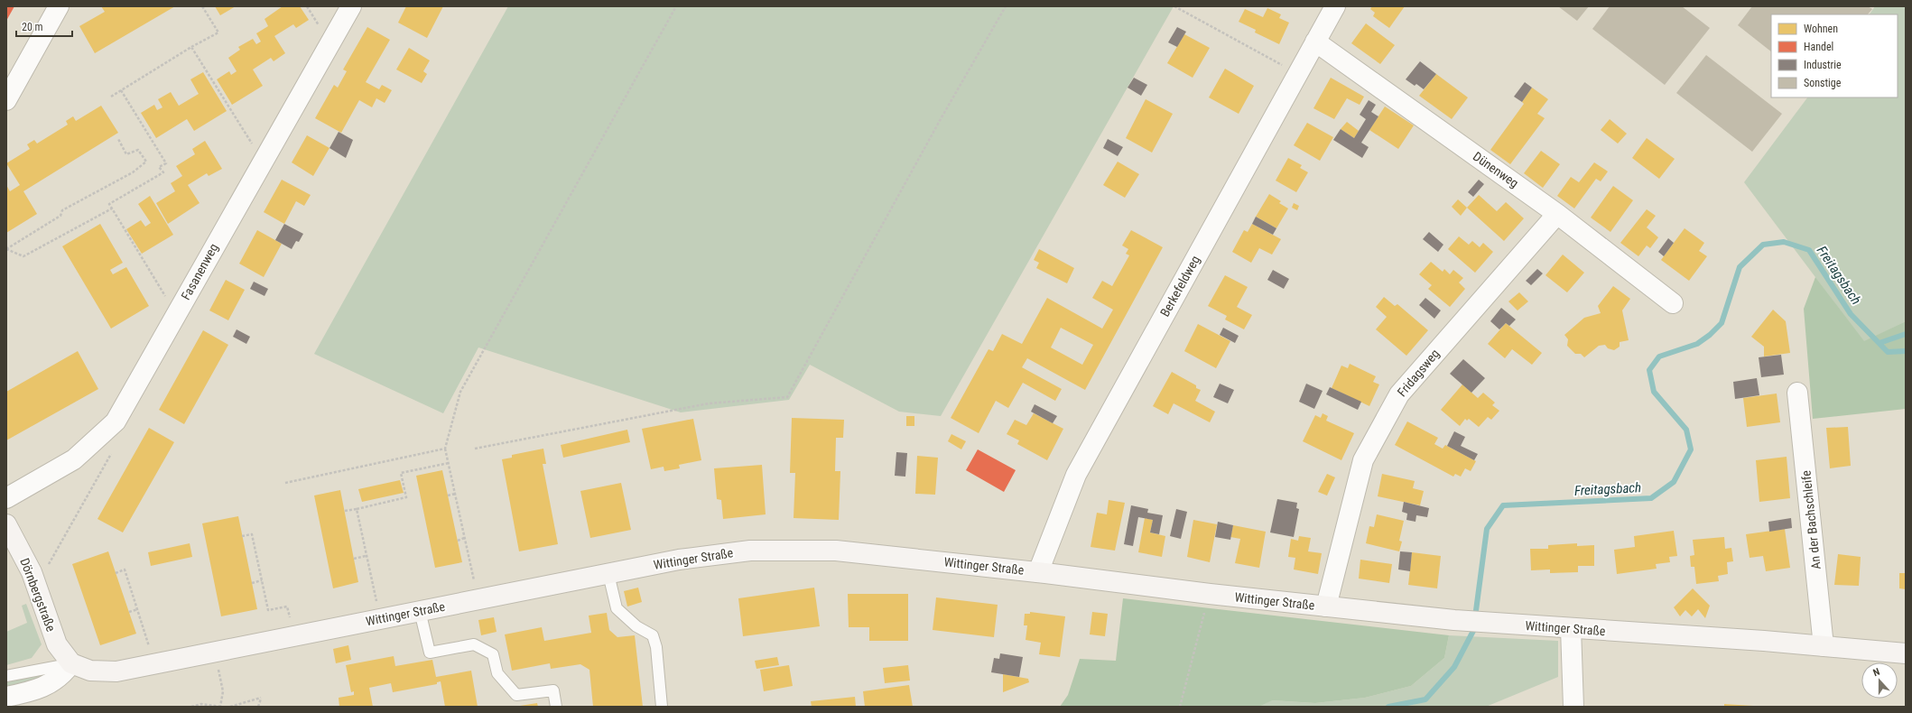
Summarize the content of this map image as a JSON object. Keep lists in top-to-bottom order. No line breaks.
{"streets":{"main road":["Wittinger Straße","Dörnbergstraße"],"street":["Dünenweg","Fasanenweg","Berkefeldweg","Fridagsweg","An der Bachschleife"]},"crossings":[["Dünenweg","Berkefeldweg"],["Dünenweg","Fridagsweg"],["Berkefeldweg","Wittinger Straße"],["Fridagsweg","Wittinger Straße"],["An der Bachschleife","Wittinger Straße"],["Wittinger Straße","Dörnbergstraße"]],"water":["Freitagsbach"],"legend":["Wohnen","Handel","Industrie","Sonstige"],"scale_bar":"20 m","north":"top"}
